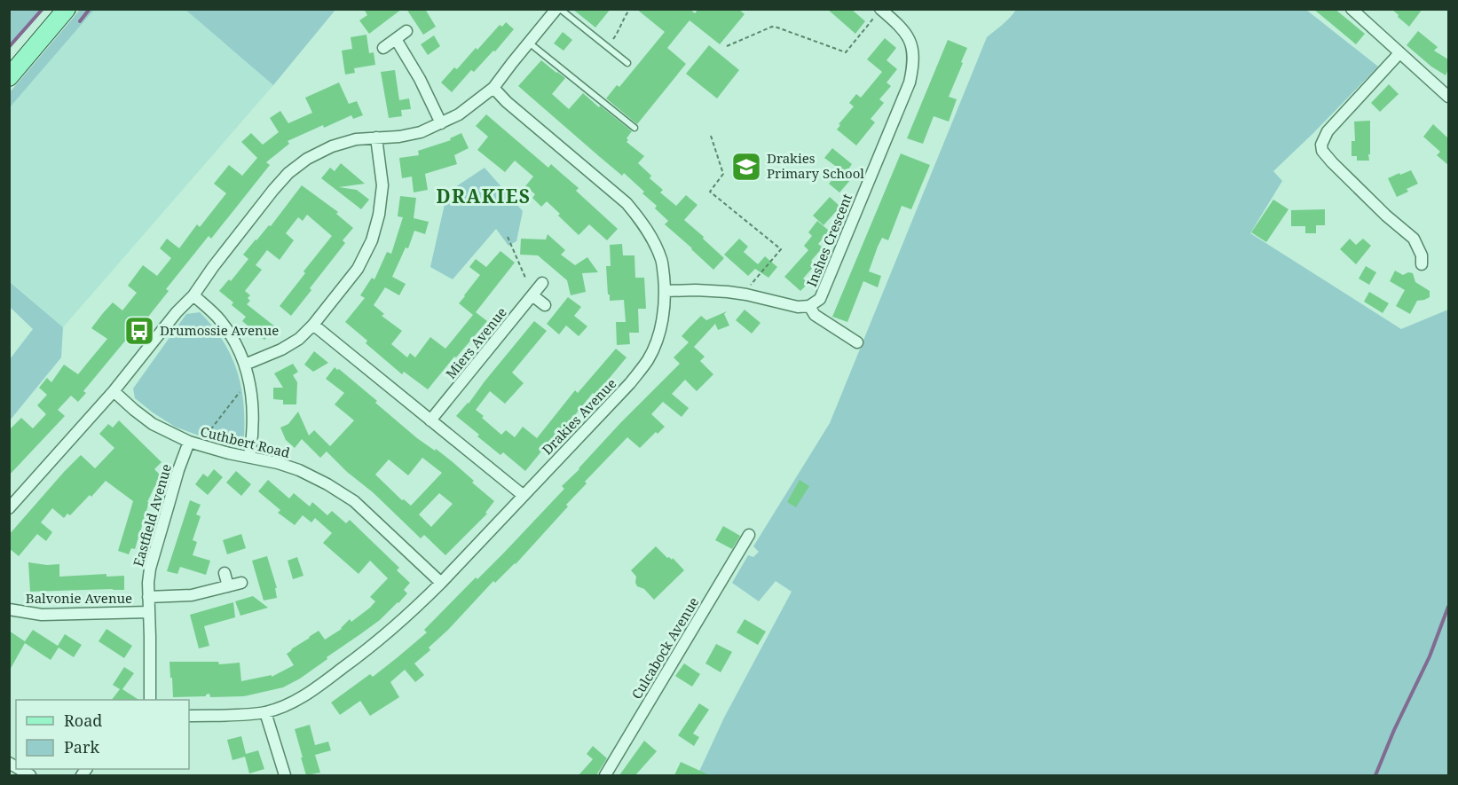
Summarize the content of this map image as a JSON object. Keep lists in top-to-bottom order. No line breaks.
{"streets":{"street":["Inshes Crescent","Miers Avenue","Drakies Avenue","Cuthbert Road","Eastfield Avenue","Balvonie Avenue","Culcabock Avenue"]},"crossings":[["Drakies Avenue","Cuthbert Road"],["Cuthbert Road","Eastfield Avenue"],["Eastfield Avenue","Balvonie Avenue"]],"districts":["DRAKIES"],"places":{"school or university":["Drakies Primary School"],"bus stop":["Drumossie Avenue"]},"legend":["Road","Park"]}
